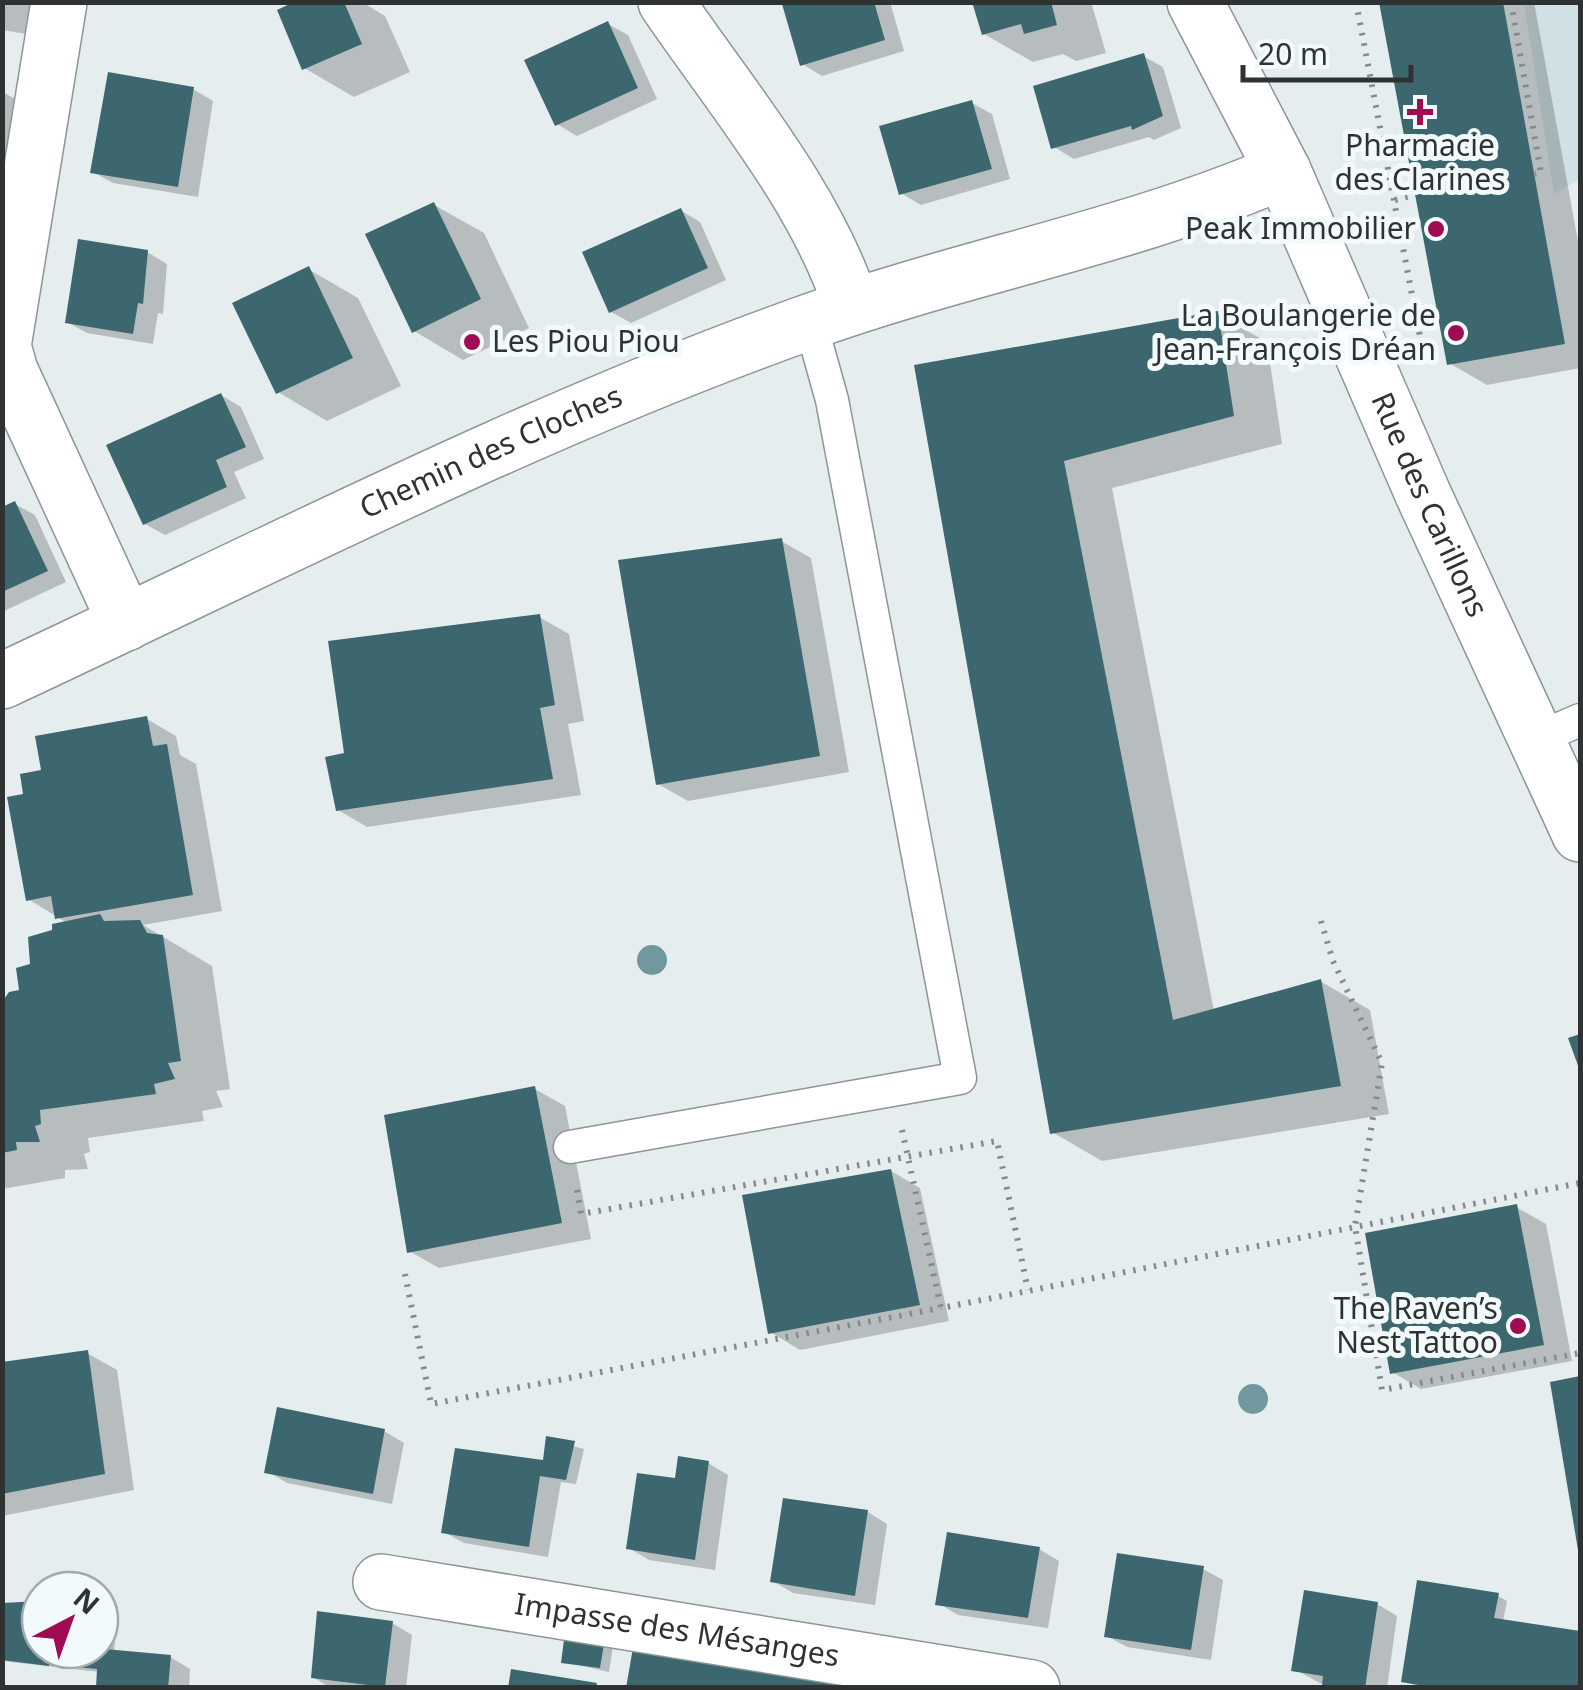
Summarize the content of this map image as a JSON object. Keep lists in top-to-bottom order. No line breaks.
{"streets":{"street":["Chemin des Cloches","Rue des Carillons","Impasse des Mésanges"]},"crossings":[["Chemin des Cloches","Rue des Carillons"]],"places":{"health":["Pharmacie des Clarines"],"other":["Peak Immobilier","La Boulangerie de Jean-François Dréan","Les Piou Piou","The Raven’s Nest Tattoo"]},"scale_bar":"20 m","north":"top right"}
